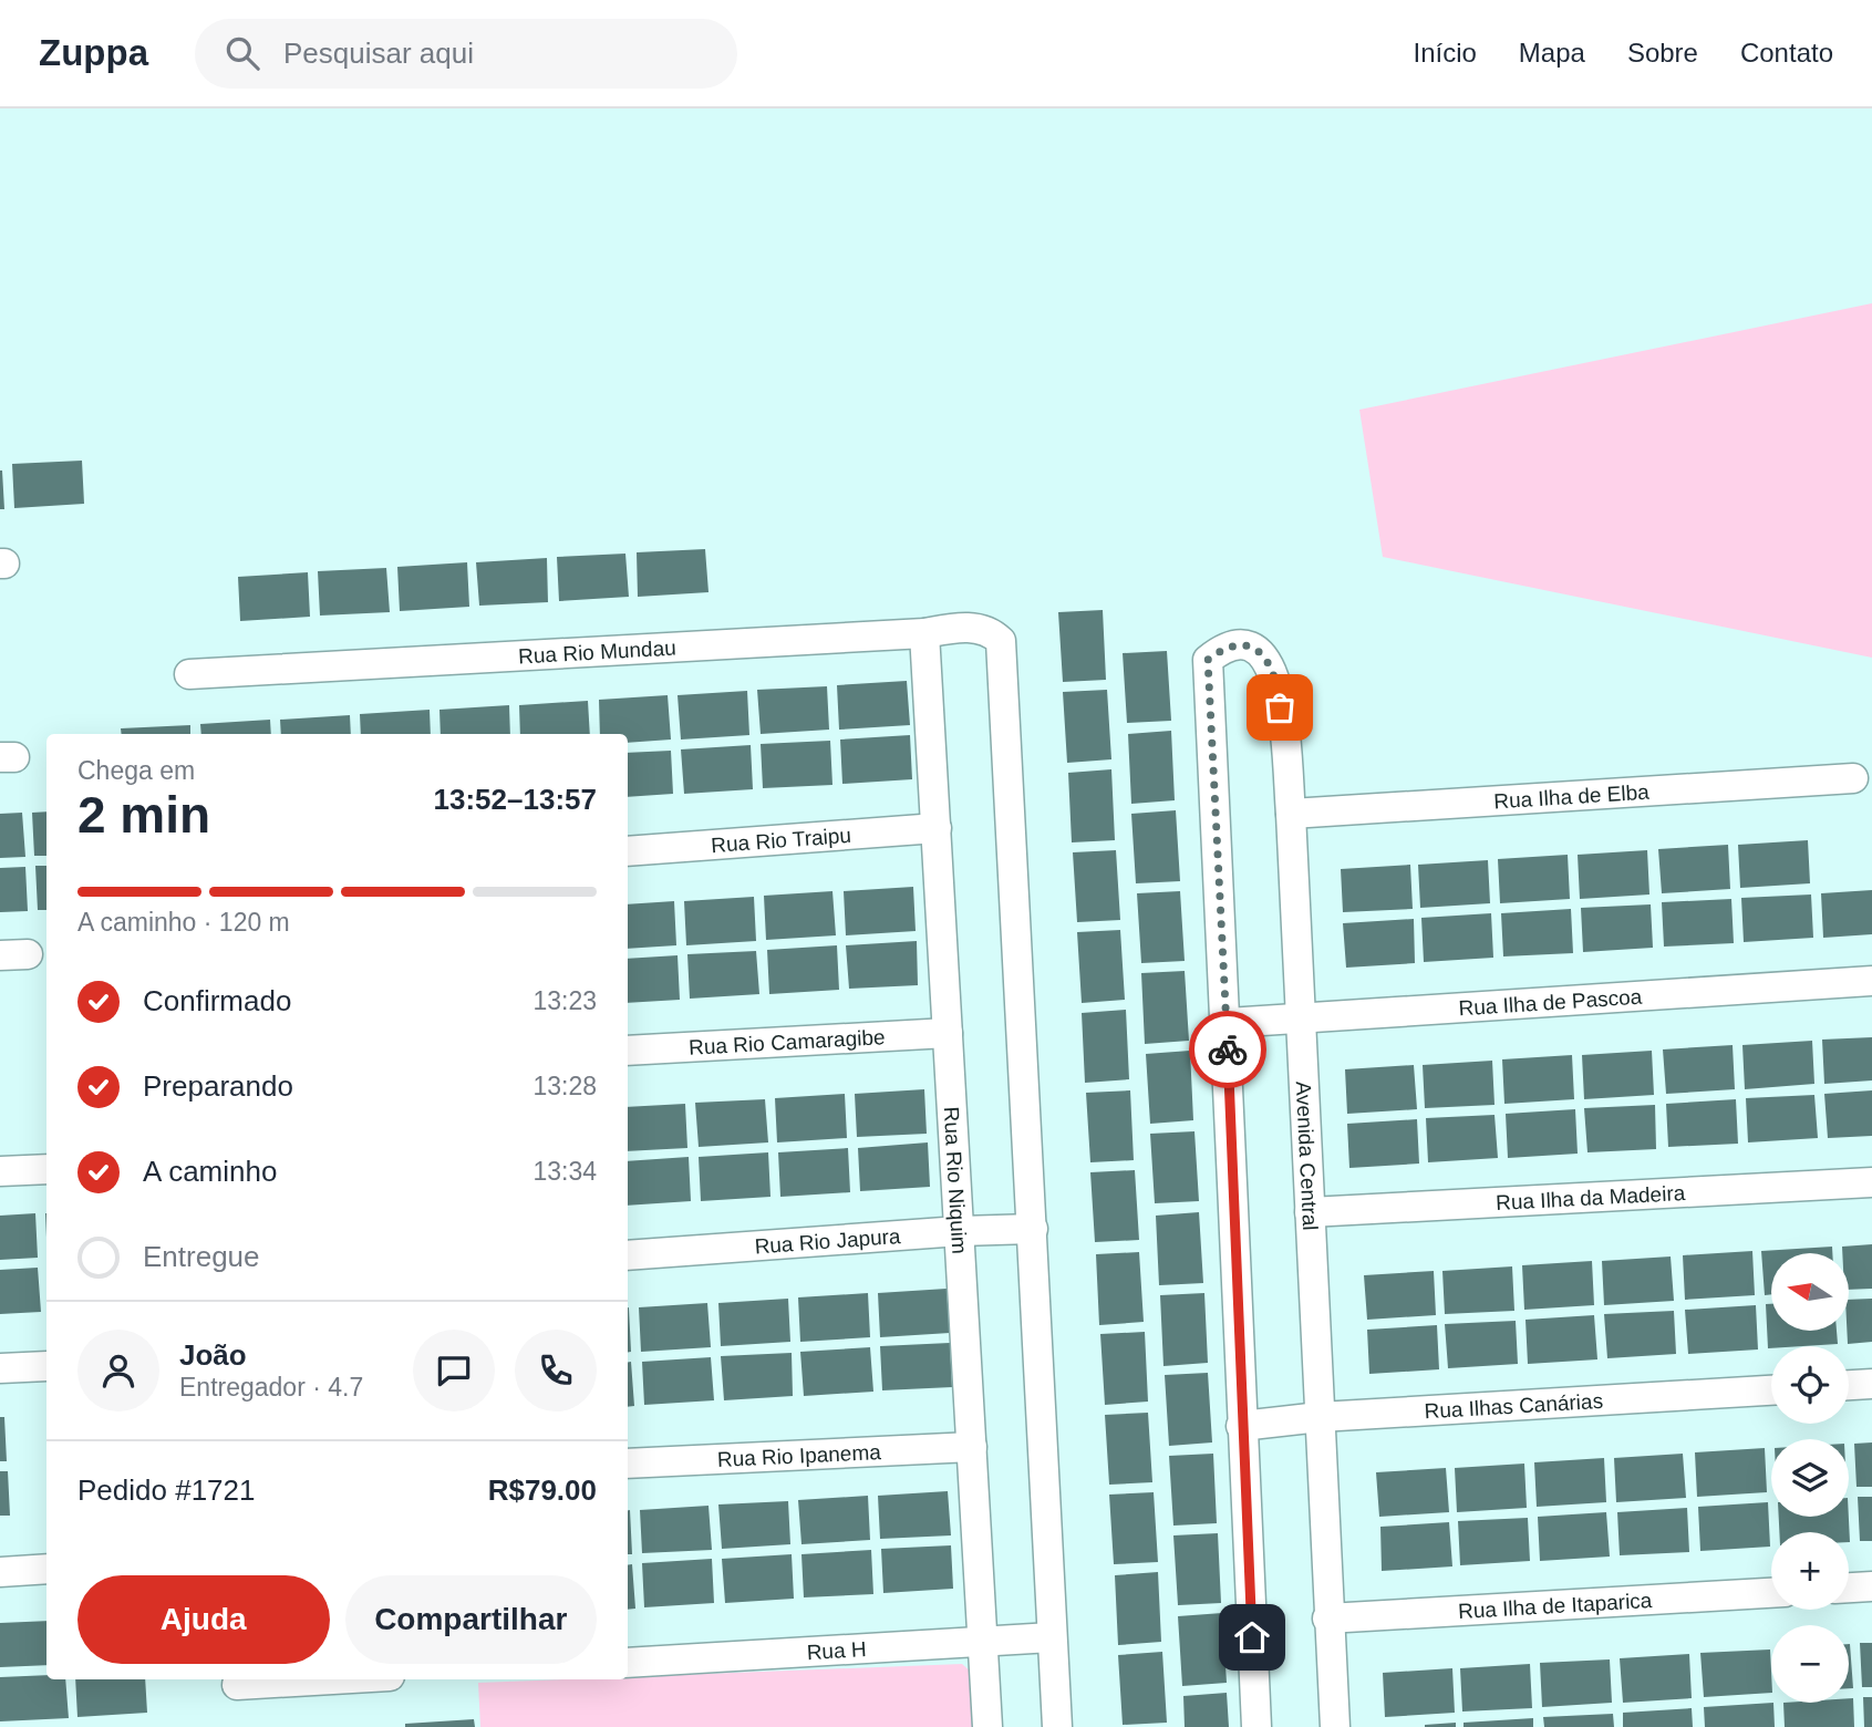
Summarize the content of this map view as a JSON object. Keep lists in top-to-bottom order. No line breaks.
{"streets":{"street":["Rua Rio Mundau","Rua Ilha de Elba","Rua Rio Traipu","Rua Ilha de Pascoa","Rua Rio Camaragibe","Avenida Central","Rua Rio Niquim","Rua Ilha da Madeira","Rua Rio Japura","Rua Ilhas Canárias","Rua Rio Ipanema","Rua Ilha de Itaparica","Rua H"]},"crossings":[["Rua Rio Mundau","Rua Rio Niquim"],["Rua Rio Mundau","Rua Rio Japura"],["Rua Ilha de Elba","Avenida Central"],["Rua Rio Traipu","Rua Rio Niquim"],["Rua Ilha de Pascoa","Avenida Central"],["Rua Rio Camaragibe","Rua Rio Niquim"],["Avenida Central","Rua Ilha da Madeira"],["Avenida Central","Rua Ilhas Canárias"],["Avenida Central","Rua Ilha de Itaparica"],["Rua Rio Niquim","Rua Rio Japura"],["Rua Rio Niquim","Rua Rio Ipanema"],["Rua Rio Niquim","Rua H"]],"north":"left","page":{"header":"Zuppa","search":"Pesquisar aqui","nav":["Início","Mapa","Sobre","Contato"],"heading":["2 min","Chega em","13:52–13:57"],"panel":["João","Entregador · 4.7","Pedido #1721","R$79.00"],"bar":"A caminho · 120 m","list":[["Confirmado","13:23"],["Preparando","13:28"],["A caminho","13:34"],"Entregue"],"map_buttons":["+","−"],"buttons":["Ajuda","Compartilhar"]}}
